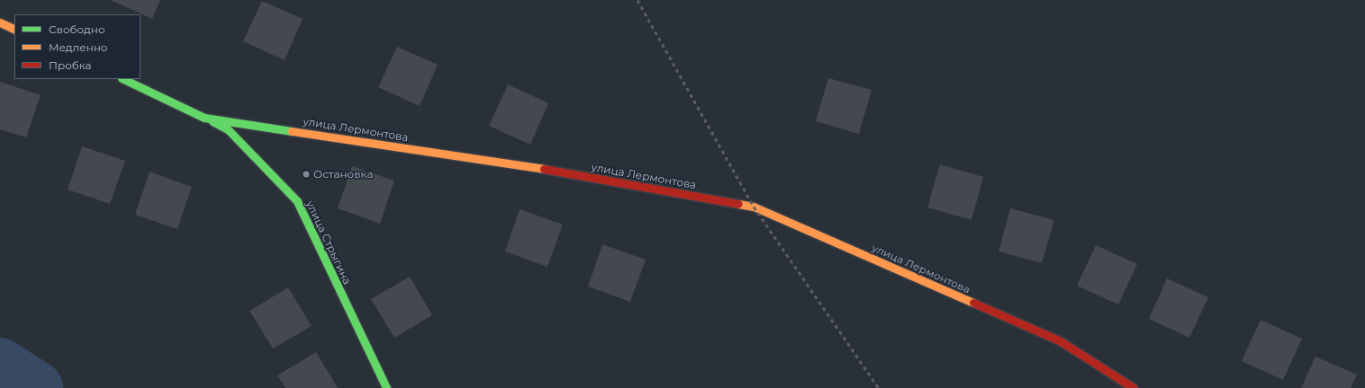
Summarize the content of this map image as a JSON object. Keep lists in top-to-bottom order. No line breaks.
{"streets":{"street":["улица Лермонтова","улица Стрыгина"]},"crossings":[["улица Лермонтова","улица Стрыгина"]],"places":["Остановка"],"legend":["Свободно","Медленно","Пробка"]}
